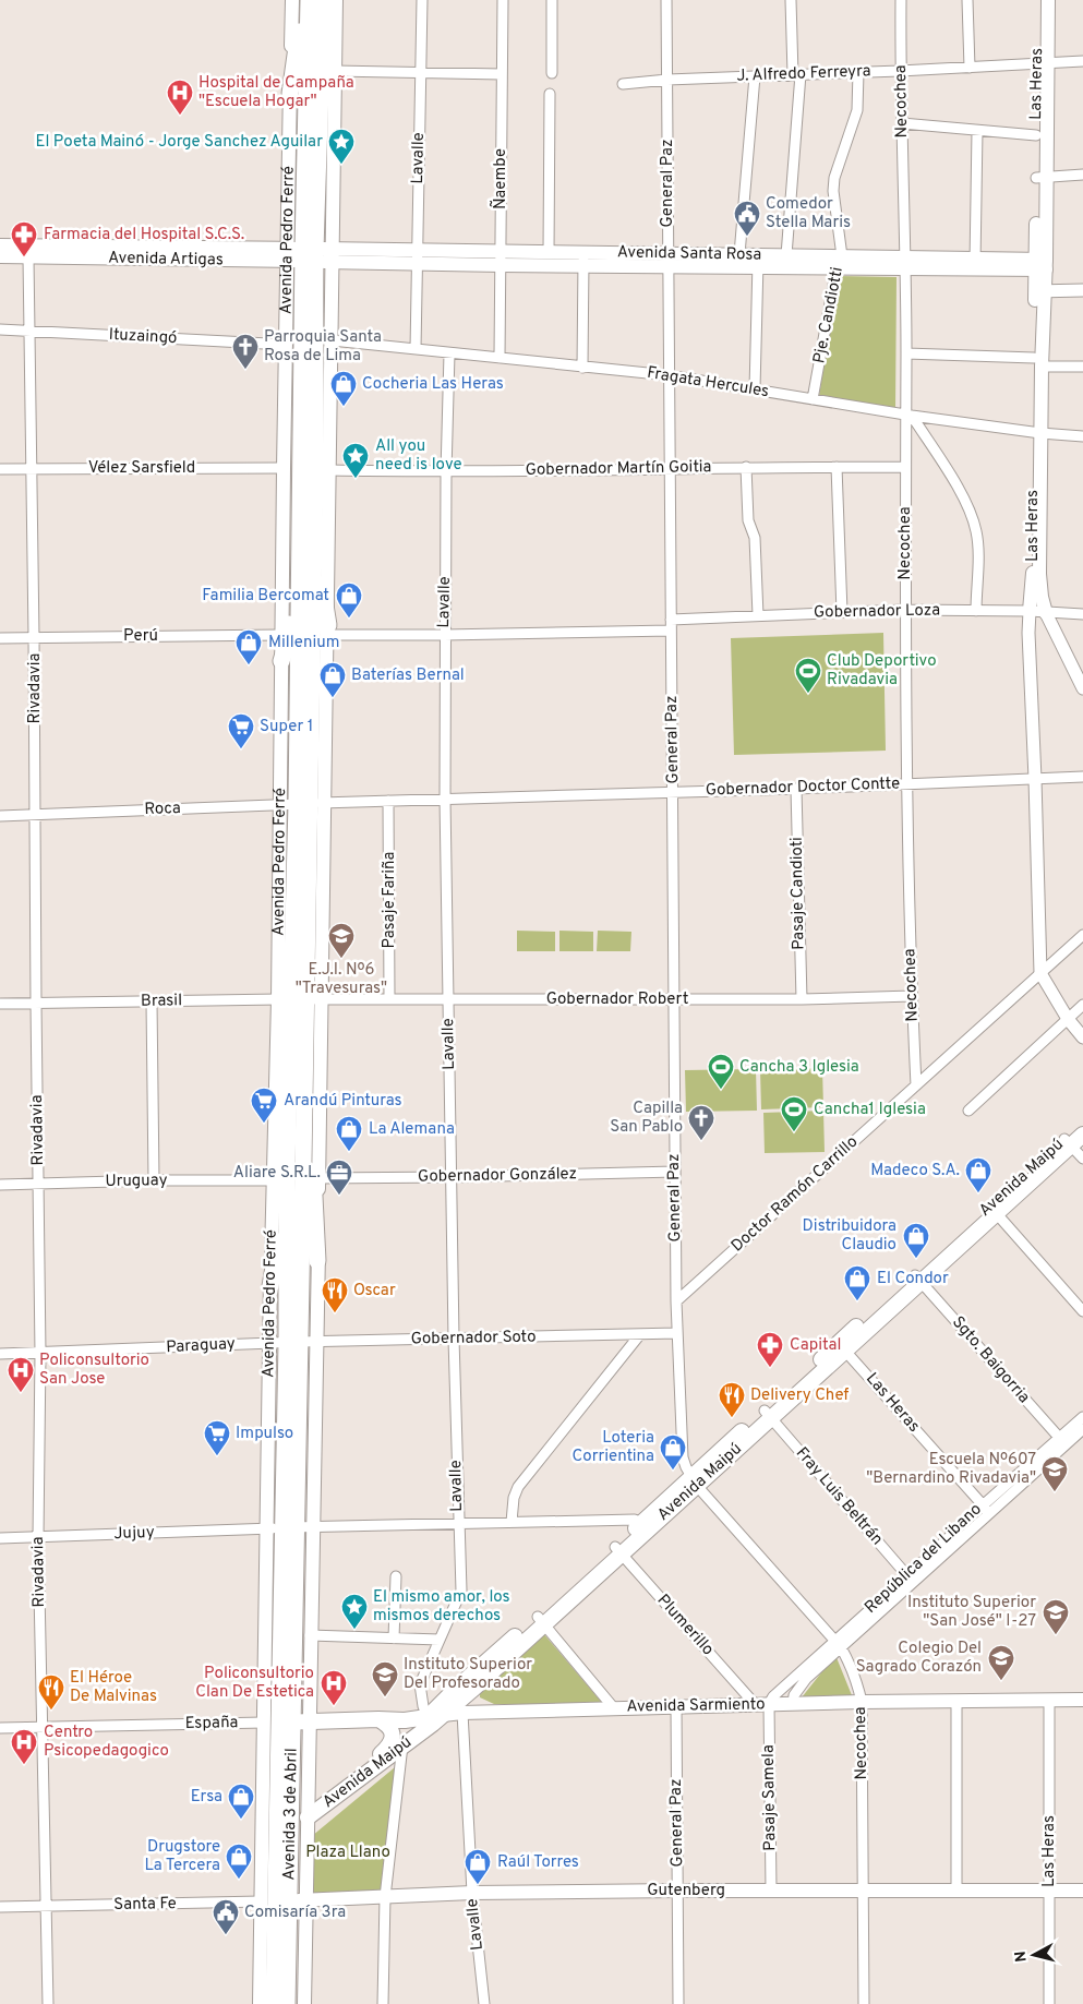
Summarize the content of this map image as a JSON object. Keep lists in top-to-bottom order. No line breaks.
{"streets":{"highway":["Avenida Pedro Ferré","Avenida 3 de Abril"],"main road":["Las Heras","Avenida Santa Rosa","Avenida Artigas","Avenida Maipú","Avenida Sarmiento","Gutenberg"],"street":["J. Alfredo Ferreyra","Necochea","Lavalle","Ñaembe","General Paz","Pje. Candiotti","Ituzaingó","Fragata Hercules","Vélez Sarsfield","Gobernador Martín Goitia","Gobernador Loza","Perú","Rivadavia","Gobernador Doctor Contte","Roca","Pasaje Candioti","Pasaje Fariña","Gobernador Robert","Brasil","Gobernador González","Uruguay","Doctor Ramón Carrillo","Gobernador Soto","Paraguay","Sgto. Baigorria","Fray Luis Beltrán","Jujuy","República del Libano","Plumerillo","España","Pasaje Samela","Santa Fe"]},"crossings":[["J. Alfredo Ferreyra","Las Heras"],["J. Alfredo Ferreyra","Necochea"],["J. Alfredo Ferreyra","General Paz"],["J. Alfredo Ferreyra","Pje. Candiotti"],["Las Heras","Avenida Santa Rosa"],["Las Heras","Fragata Hercules"],["Las Heras","Gobernador Loza"],["Las Heras","Gobernador Doctor Contte"],["Las Heras","Avenida Maipú"],["Las Heras","Doctor Ramón Carrillo"],["Las Heras","República del Libano"],["Las Heras","Avenida Sarmiento"],["Las Heras","Gutenberg"],["Necochea","General Paz"],["Necochea","Avenida Santa Rosa"],["Necochea","Fragata Hercules"],["Necochea","Gobernador Martín Goitia"],["Necochea","Gobernador Loza"],["Necochea","Gobernador Doctor Contte"],["Necochea","Gobernador Robert"],["Necochea","Avenida Maipú"],["Necochea","Doctor Ramón Carrillo"],["Necochea","República del Libano"],["Necochea","Avenida Sarmiento"],["Necochea","Gutenberg"],["Lavalle","Avenida Santa Rosa"],["Lavalle","Fragata Hercules"],["Lavalle","Gobernador Martín Goitia"],["Lavalle","Gobernador Doctor Contte"],["Lavalle","Gobernador Robert"],["Lavalle","Gobernador González"],["Lavalle","Avenida Maipú"],["Lavalle","Gobernador Soto"],["Lavalle","Jujuy"],["Lavalle","Avenida Sarmiento"],["Lavalle","Gutenberg"],["Ñaembe","Avenida Santa Rosa"],["Ñaembe","Fragata Hercules"],["General Paz","Avenida Santa Rosa"],["General Paz","Fragata Hercules"],["General Paz","Gobernador Martín Goitia"],["General Paz","Gobernador Loza"],["General Paz","Gobernador Doctor Contte"],["General Paz","Gobernador Robert"],["General Paz","Gobernador González"],["General Paz","Avenida Maipú"],["General Paz","Doctor Ramón Carrillo"],["General Paz","Gobernador Soto"],["General Paz","Avenida Sarmiento"],["General Paz","Gutenberg"],["Avenida Pedro Ferré","Avenida Santa Rosa"],["Avenida Pedro Ferré","Avenida Artigas"],["Avenida Pedro Ferré","Ituzaingó"],["Avenida Pedro Ferré","Fragata Hercules"],["Avenida Pedro Ferré","Vélez Sarsfield"],["Avenida Pedro Ferré","Gobernador Martín Goitia"],["Avenida Pedro Ferré","Perú"],["Avenida Pedro Ferré","Gobernador Doctor Contte"],["Avenida Pedro Ferré","Roca"],["Avenida Pedro Ferré","Gobernador Robert"],["Avenida Pedro Ferré","Brasil"],["Avenida Pedro Ferré","Gobernador González"],["Avenida Pedro Ferré","Uruguay"],["Avenida Pedro Ferré","Gobernador Soto"],["Avenida Pedro Ferré","Paraguay"],["Avenida Pedro Ferré","Jujuy"],["Avenida Pedro Ferré","Avenida Sarmiento"],["Avenida Pedro Ferré","España"],["Avenida Pedro Ferré","Avenida 3 de Abril"],["Avenida Santa Rosa","Avenida Artigas"],["Avenida Santa Rosa","Pje. Candiotti"],["Avenida Artigas","Rivadavia"],["Pje. Candiotti","Fragata Hercules"],["Ituzaingó","Rivadavia"],["Vélez Sarsfield","Rivadavia"],["Perú","Rivadavia"],["Rivadavia","Roca"],["Rivadavia","Brasil"],["Rivadavia","Uruguay"],["Rivadavia","Paraguay"],["Rivadavia","Jujuy"],["Rivadavia","España"],["Rivadavia","Santa Fe"],["Gobernador Doctor Contte","Roca"],["Gobernador Doctor Contte","Pasaje Candioti"],["Gobernador Doctor Contte","Pasaje Fariña"],["Pasaje Candioti","Gobernador Robert"],["Pasaje Fariña","Gobernador Robert"],["Gobernador Robert","Brasil"],["Avenida Maipú","Sgto. Baigorria"],["Avenida Maipú","Fray Luis Beltrán"],["Avenida Maipú","Jujuy"],["Avenida Maipú","Plumerillo"],["Avenida Maipú","Avenida Sarmiento"],["Avenida Maipú","Avenida 3 de Abril"],["Gobernador Soto","Paraguay"],["Sgto. Baigorria","República del Libano"],["Fray Luis Beltrán","República del Libano"],["República del Libano","Plumerillo"],["República del Libano","Avenida Sarmiento"],["República del Libano","Pasaje Samela"],["Plumerillo","Avenida Sarmiento"],["Plumerillo","Pasaje Samela"],["Avenida Sarmiento","España"],["Avenida Sarmiento","Pasaje Samela"],["Avenida Sarmiento","Avenida 3 de Abril"],["España","Avenida 3 de Abril"],["Pasaje Samela","Gutenberg"],["Avenida 3 de Abril","Gutenberg"],["Avenida 3 de Abril","Santa Fe"],["Gutenberg","Santa Fe"]],"parks":["Plaza Llano"],"places":{"hospital":["Hospital de Campaña \"Escuela Hogar\"","Policonsultorio San Jose","Policonsultorio Clan De Estetica","Centro Psicopedagogico"],"place":["El Poeta Mainó - Jorge Sanchez Aguilar","All you need is love","El mismo amor, los mismos derechos"],"public building":["Comedor Stella Maris","Comisaría 3ra"],"pharmacy":["Farmacia del Hospital S.C.S.","Capital"],"church":["Parroquia Santa Rosa de Lima","Capilla San Pablo"],"shop":["Cocheria Las Heras","Familia Bercomat","Millenium","Baterías Bernal","La Alemana","Madeco S.A.","Distribuidora Claudio","El Condor","Loteria Corrientina","Ersa","Drugstore La Tercera","Raúl Torres"],"sports":["Club Deportivo Rivadavia","Cancha 3 Iglesia","Cancha1 Iglesia"],"supermarket":["Super 1","Arandú Pinturas","Impulso"],"school or university":["E.J.I. Nº6 \"Travesuras\"","Escuela Nº607 \"Bernardino Rivadavia\"","Instituto Superior \"San José\" I-27","Colegio Del Sagrado Corazón","Instituto Superior Del Profesorado"],"office":["Aliare S.R.L."],"restaurant":["Oscar","Delivery Chef","El Héroe De Malvinas"]},"north":"left"}
